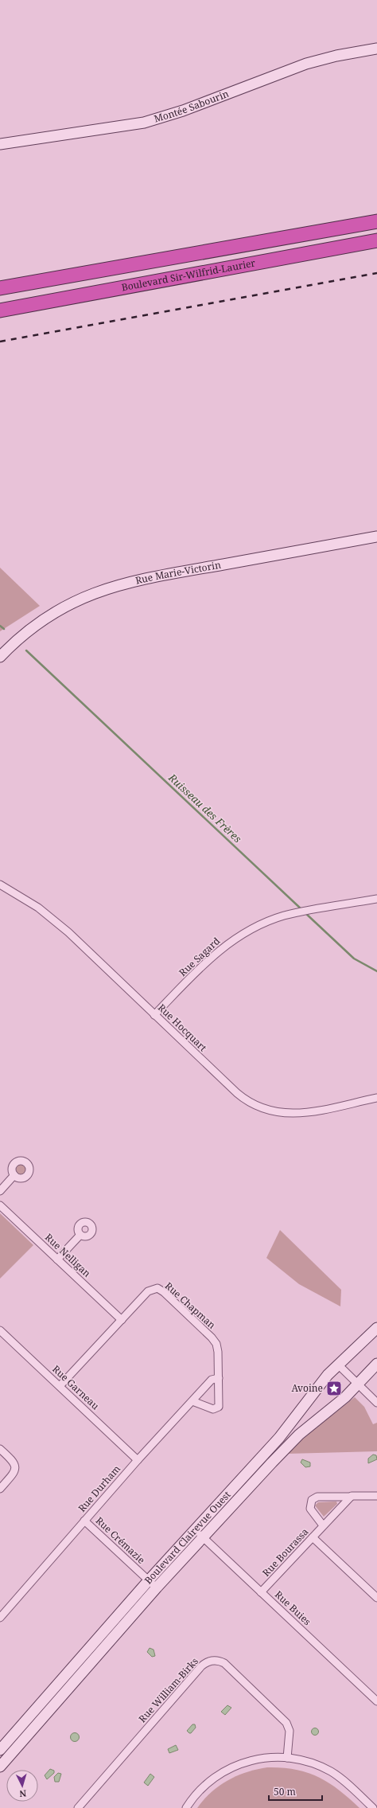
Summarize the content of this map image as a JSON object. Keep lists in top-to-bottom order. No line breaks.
{"streets":{"highway":["Boulevard Sir-Wilfrid-Laurier"],"street":["Montée Sabourin","Rue Marie-Victorin","Rue Sagard","Rue Hocquart","Rue Nelligan","Rue Chapman","Rue Garneau","Rue Durham","Boulevard Clairevue Ouest","Rue Crémazie","Rue Bourassa","Rue Buies","Rue William-Birks"]},"crossings":[["Rue Sagard","Rue Hocquart"],["Rue Nelligan","Rue Chapman"],["Rue Chapman","Rue Garneau"],["Rue Chapman","Rue Durham"],["Rue Garneau","Rue Durham"],["Rue Durham","Rue Crémazie"],["Boulevard Clairevue Ouest","Rue Crémazie"],["Boulevard Clairevue Ouest","Rue Buies"],["Rue Bourassa","Rue Buies"]],"water":["Ruisseau des Frères"],"places":{"place":["Avoine"]},"scale_bar":"50 m","north":"bottom"}
